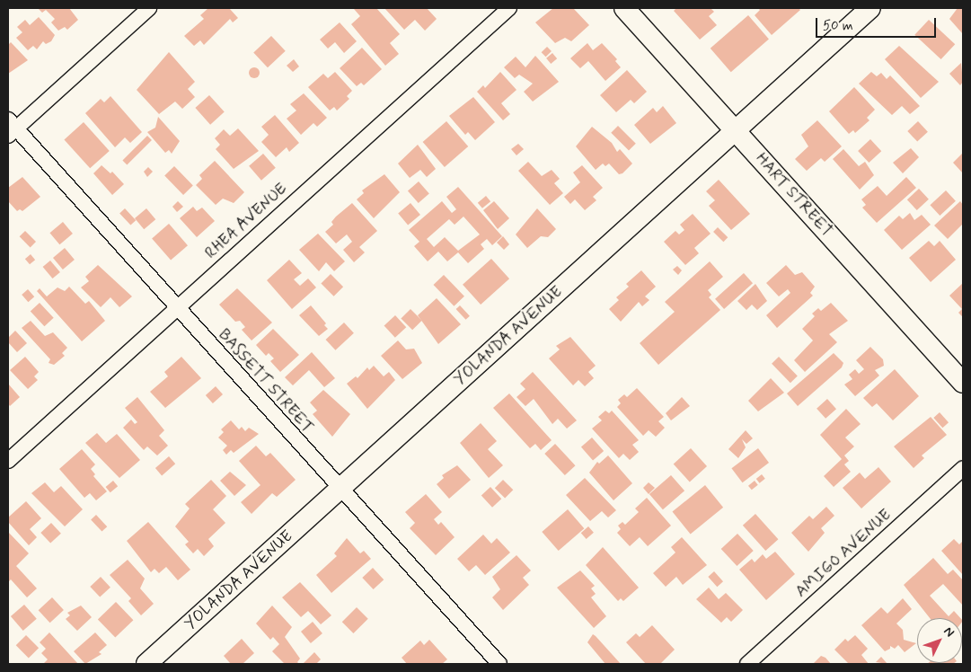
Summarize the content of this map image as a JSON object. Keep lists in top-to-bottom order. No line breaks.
{"streets":{"street":["HART STREET","RHEA AVENUE","YOLANDA AVENUE","BASSETT STREET","AMIGO AVENUE"]},"crossings":[["HART STREET","YOLANDA AVENUE"],["RHEA AVENUE","BASSETT STREET"],["YOLANDA AVENUE","BASSETT STREET"]],"scale_bar":"50 m","north":"top right"}
